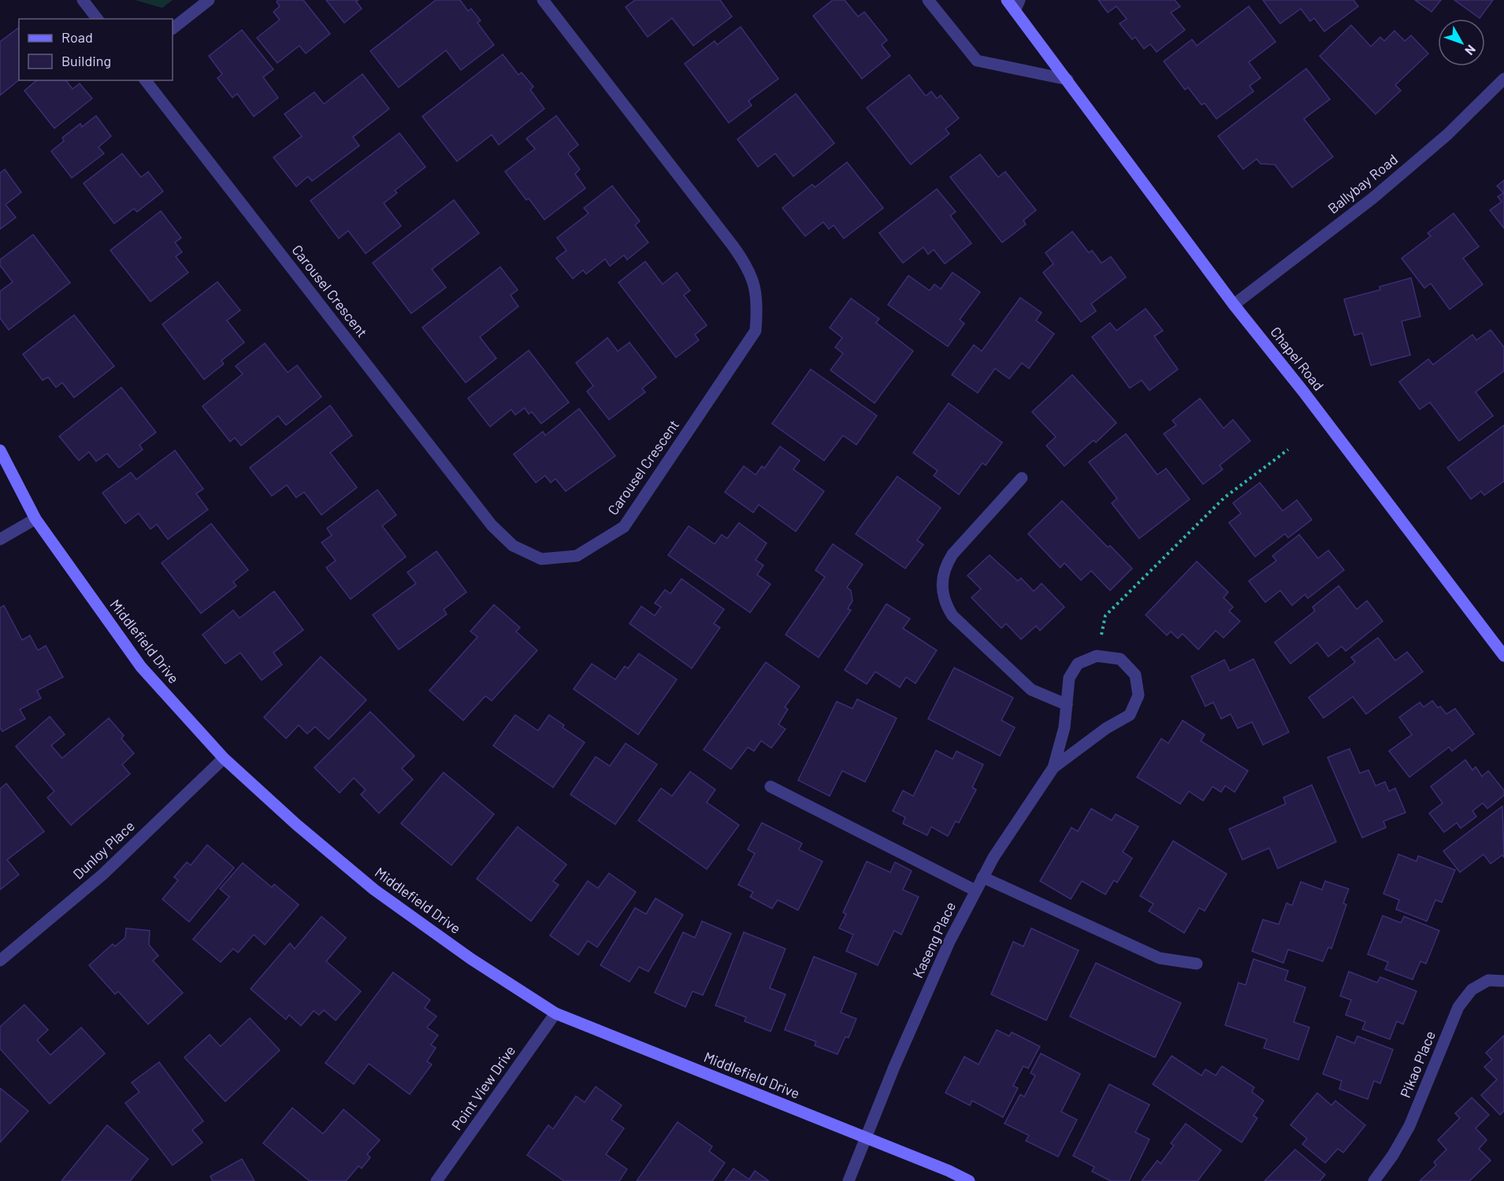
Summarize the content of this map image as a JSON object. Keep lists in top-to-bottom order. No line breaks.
{"streets":{"street":["Ballybay Road","Carousel Crescent","Chapel Road","Middlefield Drive","Dunloy Place","Kaseng Place","Pikao Place","Point View Drive"]},"crossings":[["Ballybay Road","Chapel Road"],["Middlefield Drive","Dunloy Place"],["Middlefield Drive","Kaseng Place"],["Middlefield Drive","Point View Drive"]],"legend":["Road","Building"],"north":"bottom right"}
